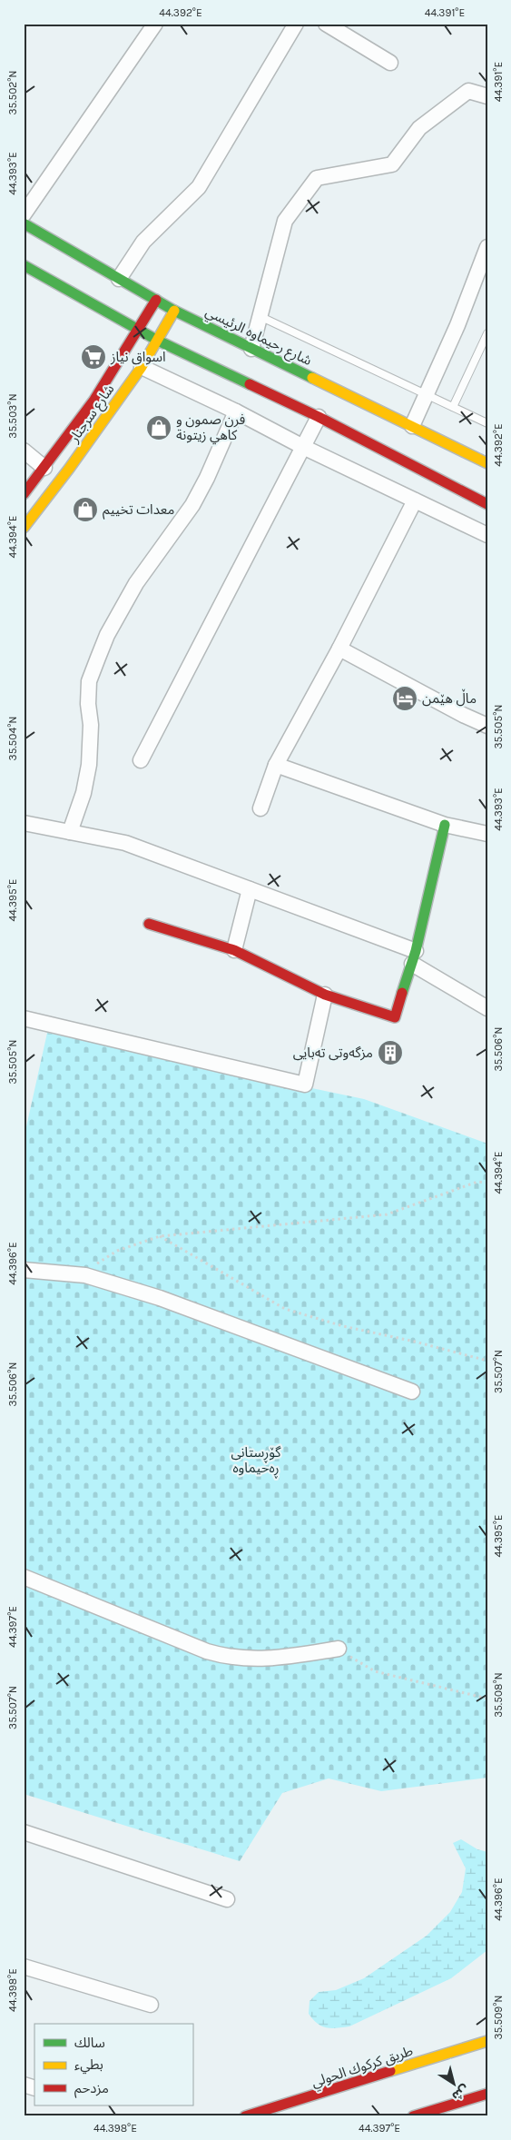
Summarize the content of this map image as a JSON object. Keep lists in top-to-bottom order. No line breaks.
{"streets":{"main road":["شارع رحيماوه الرئيسي","شارع سرجنار","طريق كركوك الحولي"]},"crossings":[["شارع رحيماوه الرئيسي","شارع سرجنار"]],"parks":["گۆڕستانی ڕەحیماوە"],"places":{"supermarket":["اسواق نياز"],"shop":["فرن صمون و كاهي زيتونة","معدات تخييم"],"hotel":["ماڵ هێمن"],"building":["مزگەوتی تەبایی"]},"legend":["سالك","بطيء","مزدحم"],"north":"bottom right","coordinates":["44.392°E","44.391°E","35.502°N","44.393°E","35.503°N","44.394°E","35.505°N","35.504°N","44.395°E","35.506°N","44.396°E","35.507°N","44.397°E","35.508°N","44.398°E","35.509°N"]}
